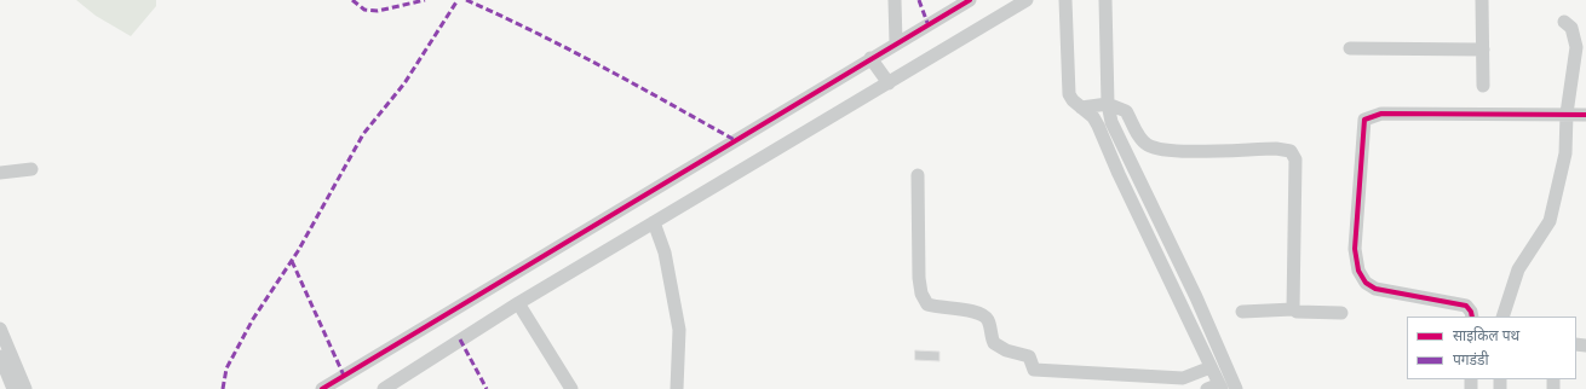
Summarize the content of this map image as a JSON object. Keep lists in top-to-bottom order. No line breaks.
{"legend":["साइकिल पथ","पगडंडी"]}
